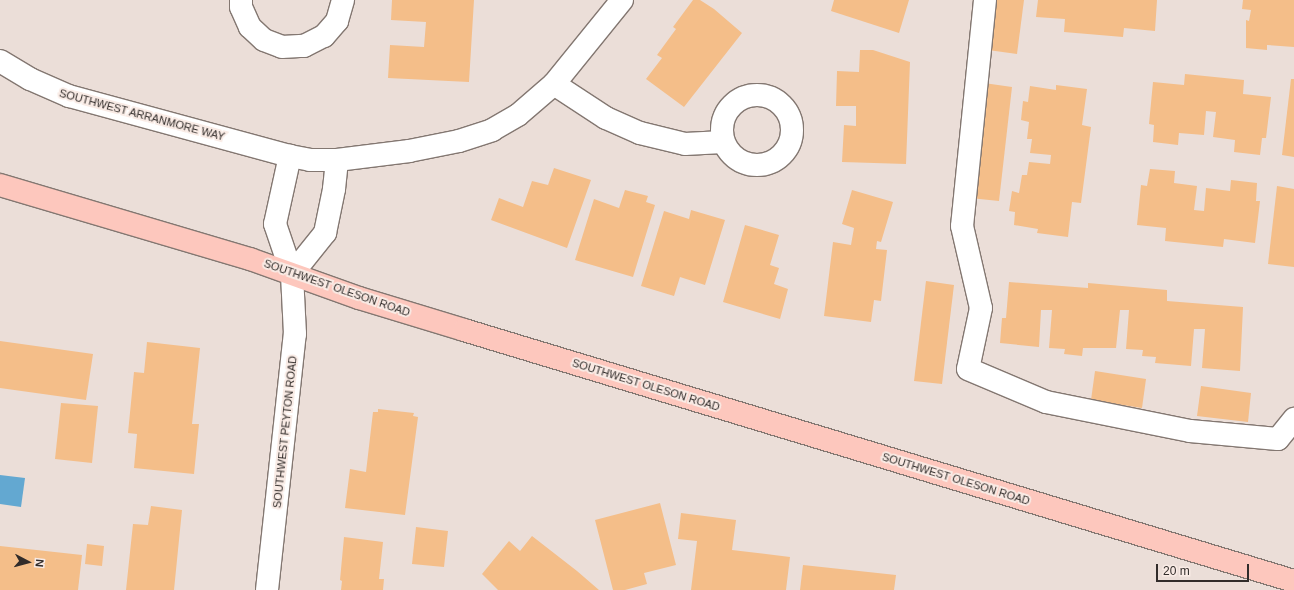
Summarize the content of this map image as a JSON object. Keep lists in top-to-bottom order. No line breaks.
{"streets":{"main road":["SOUTHWEST OLESON ROAD"],"street":["SOUTHWEST ARRANMORE WAY","SOUTHWEST PEYTON ROAD"]},"crossings":[["SOUTHWEST OLESON ROAD","SOUTHWEST PEYTON ROAD"]],"scale_bar":"20 m","north":"right"}
